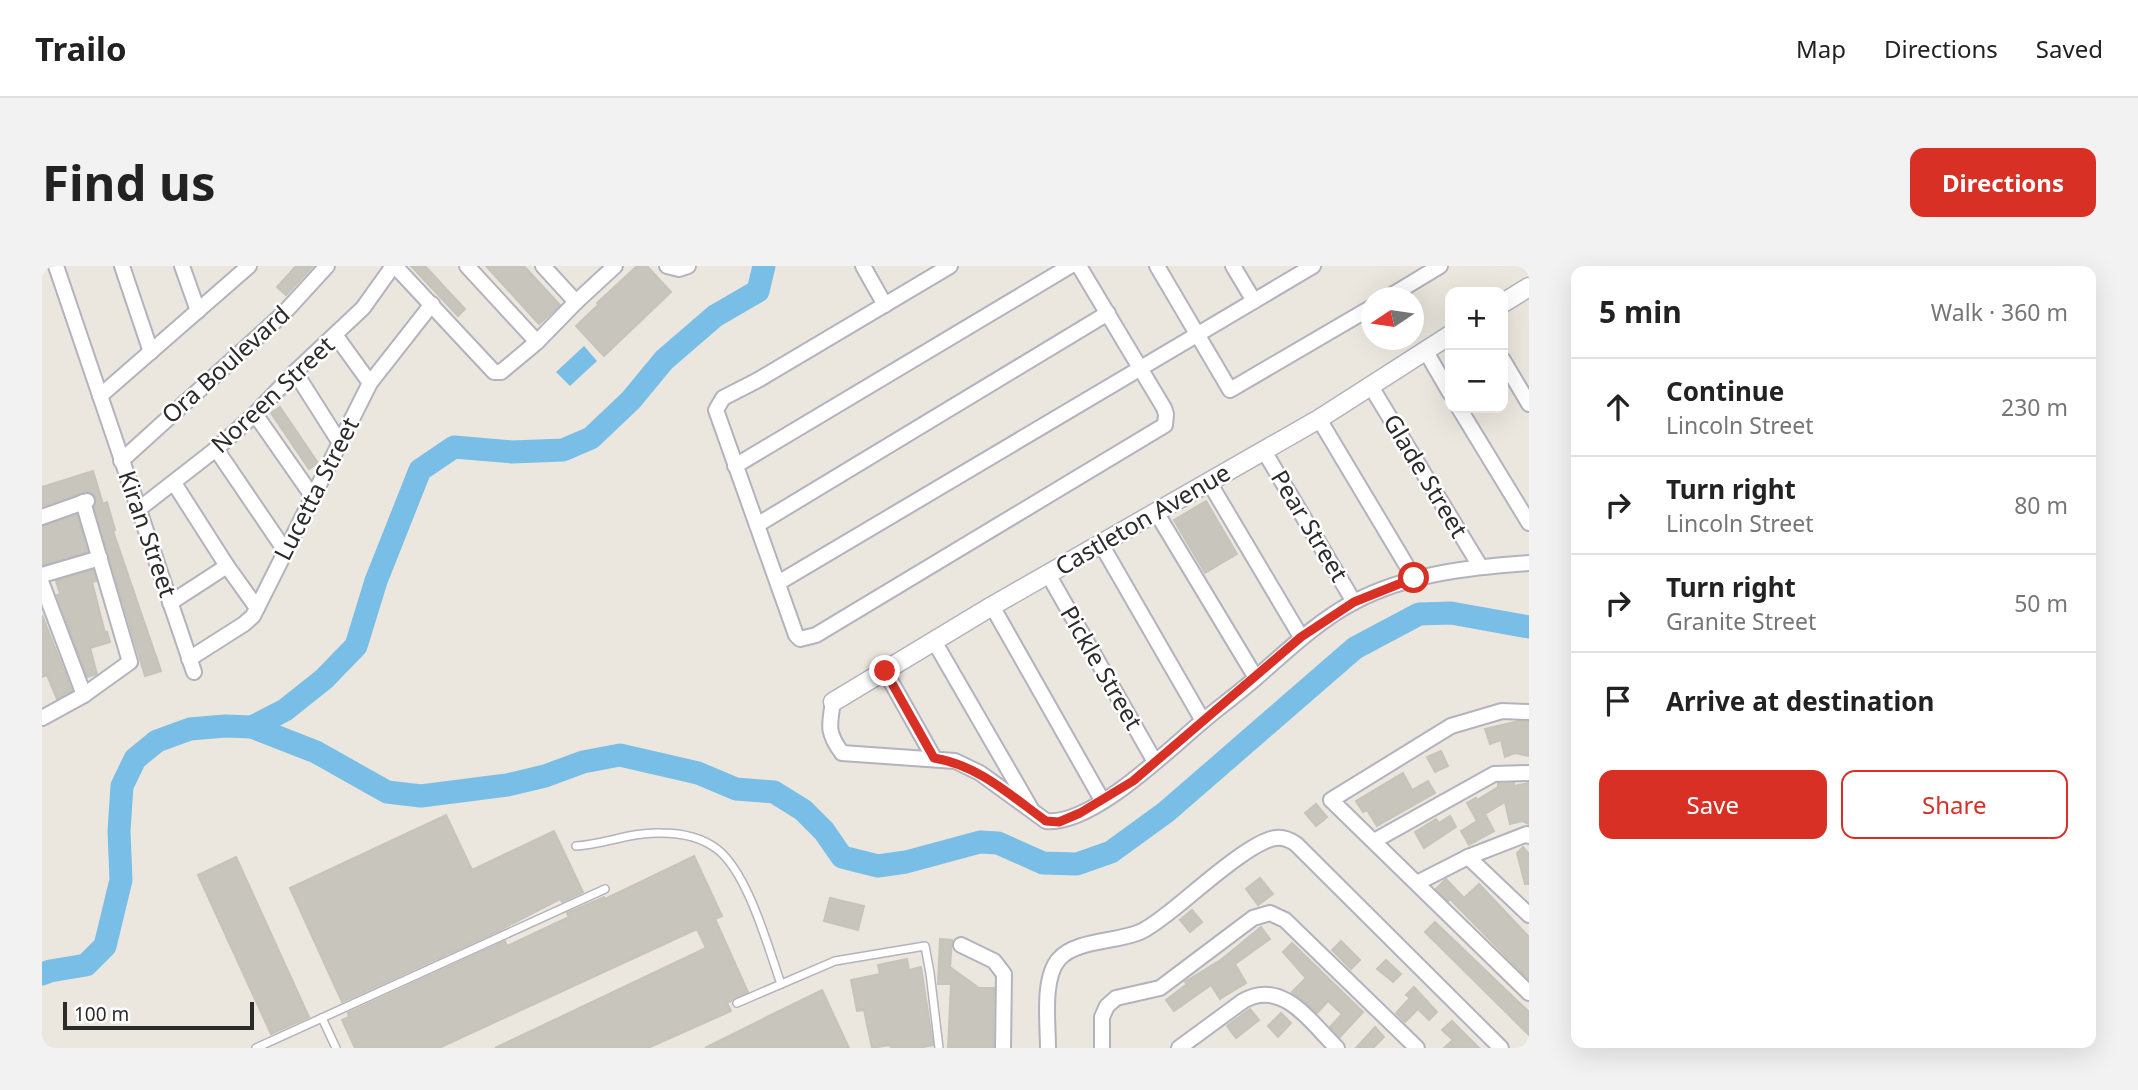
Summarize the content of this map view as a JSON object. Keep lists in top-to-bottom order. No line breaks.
{"streets":{"street":["Ora Boulevard","Noreen Street","Glade Street","Lucetta Street","Castleton Avenue","Pear Street","Kiran Street","Pickle Street"]},"crossings":[["Ora Boulevard","Kiran Street"],["Noreen Street","Kiran Street"],["Glade Street","Castleton Avenue"],["Lucetta Street","Kiran Street"],["Castleton Avenue","Pear Street"],["Castleton Avenue","Pickle Street"]],"scale_bar":"100 m","north":"left","page":{"header":"Trailo","nav":["Map","Directions","Saved"],"buttons":["Directions",["Save","Share"]],"title":"Find us","heading":["5 min","Walk · 360 m"],"map_buttons":["+","−"],"list":[["Continue","Lincoln Street","230 m"],["Turn right","Lincoln Street","80 m"],["Turn right","Granite Street","50 m"],"Arrive at destination"],"scale":"100 m"}}
